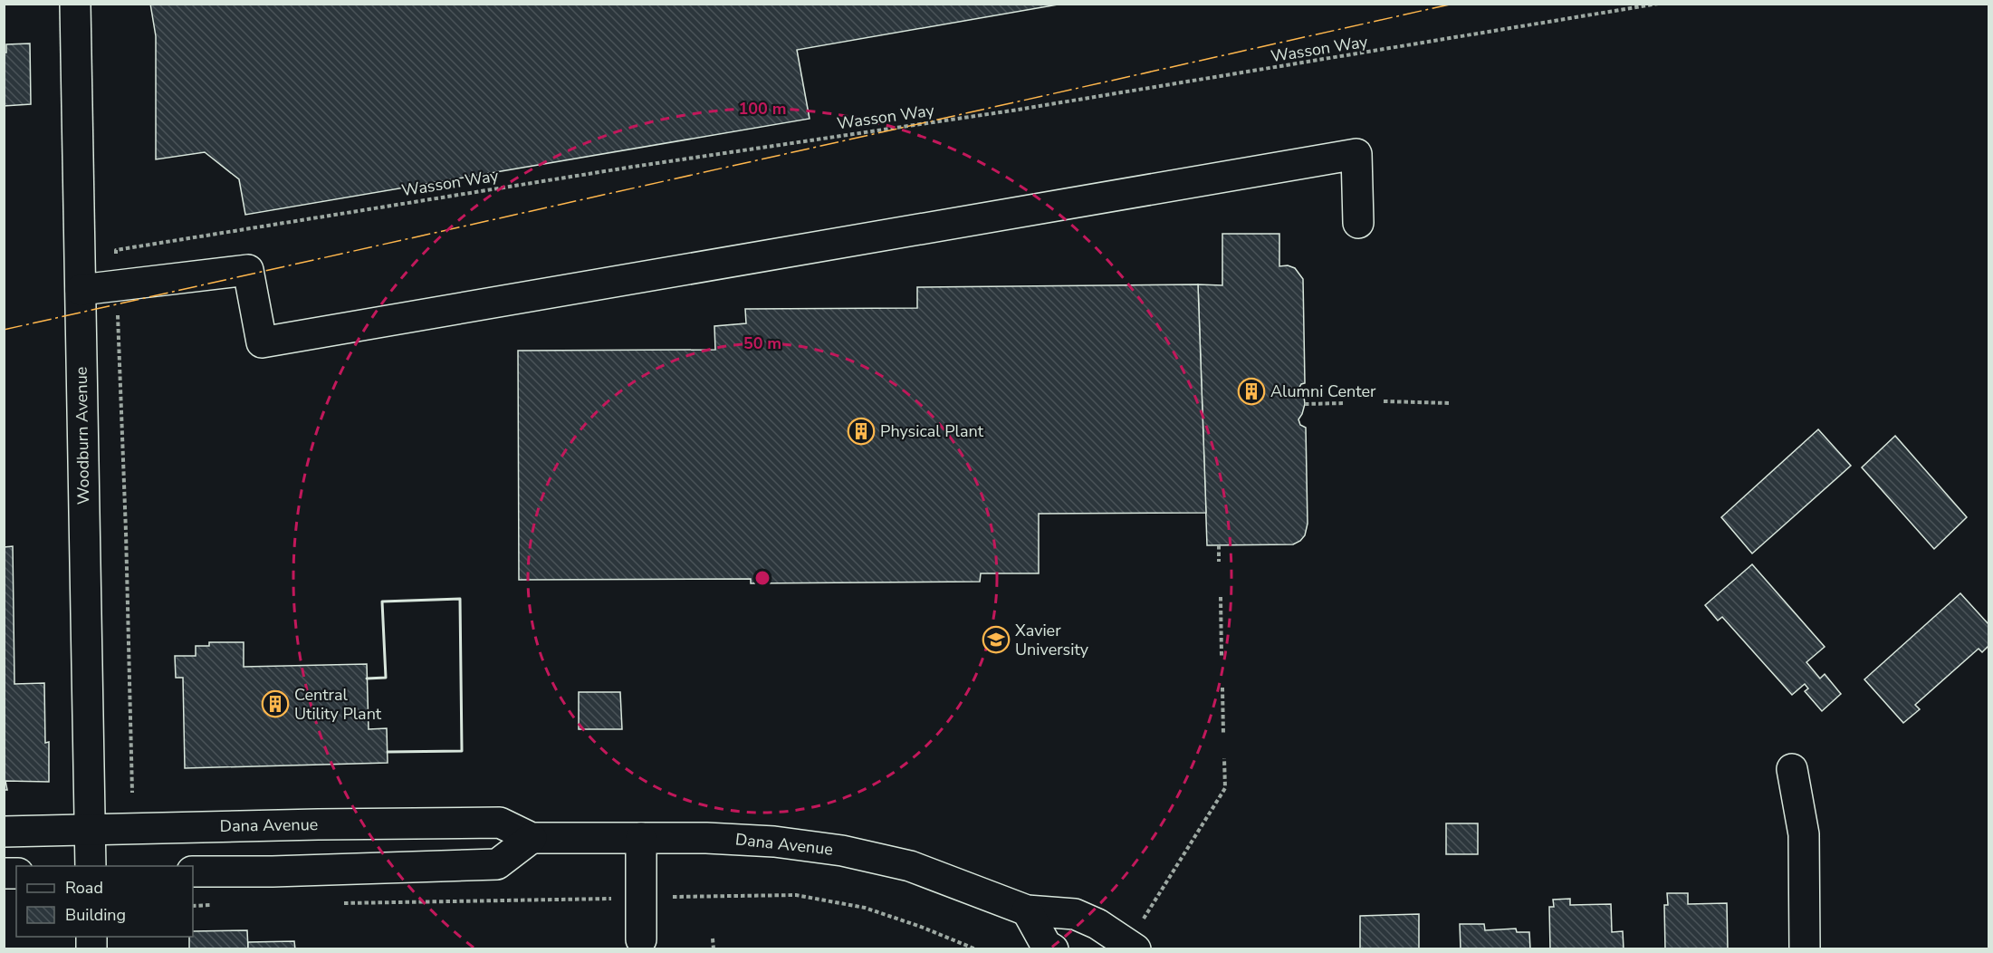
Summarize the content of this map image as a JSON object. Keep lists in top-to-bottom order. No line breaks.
{"streets":{"street":["Woodburn Avenue","Dana Avenue"],"path":["Wasson Way"]},"crossings":[["Woodburn Avenue","Dana Avenue"]],"places":{"building":["Alumni Center","Physical Plant","Central Utility Plant"],"school or university":["Xavier University"]},"legend":["Road","Building"],"rings":["100 m","50 m"]}
